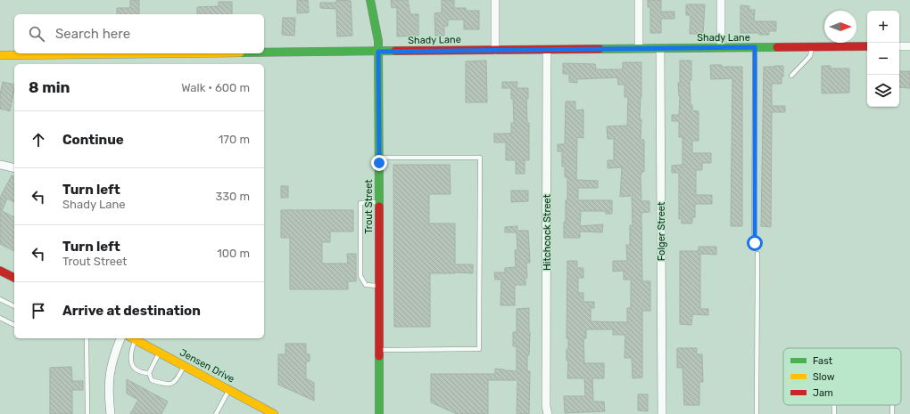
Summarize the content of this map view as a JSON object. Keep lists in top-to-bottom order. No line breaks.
{"streets":{"street":["Shady Lane","Trout Street","Folger Street","Hitchcock Street","Jensen Drive"]},"crossings":[["Shady Lane","Trout Street"],["Shady Lane","Folger Street"],["Shady Lane","Hitchcock Street"]],"legend":["Fast","Slow","Jam"],"north":"right","page":{"map_buttons":["+","−"],"search":"Search here","heading":["8 min","Walk · 600 m"],"list":[["Continue","170 m"],["Turn left","Shady Lane","330 m"],["Turn left","Trout Street","100 m"],"Arrive at destination"]}}
